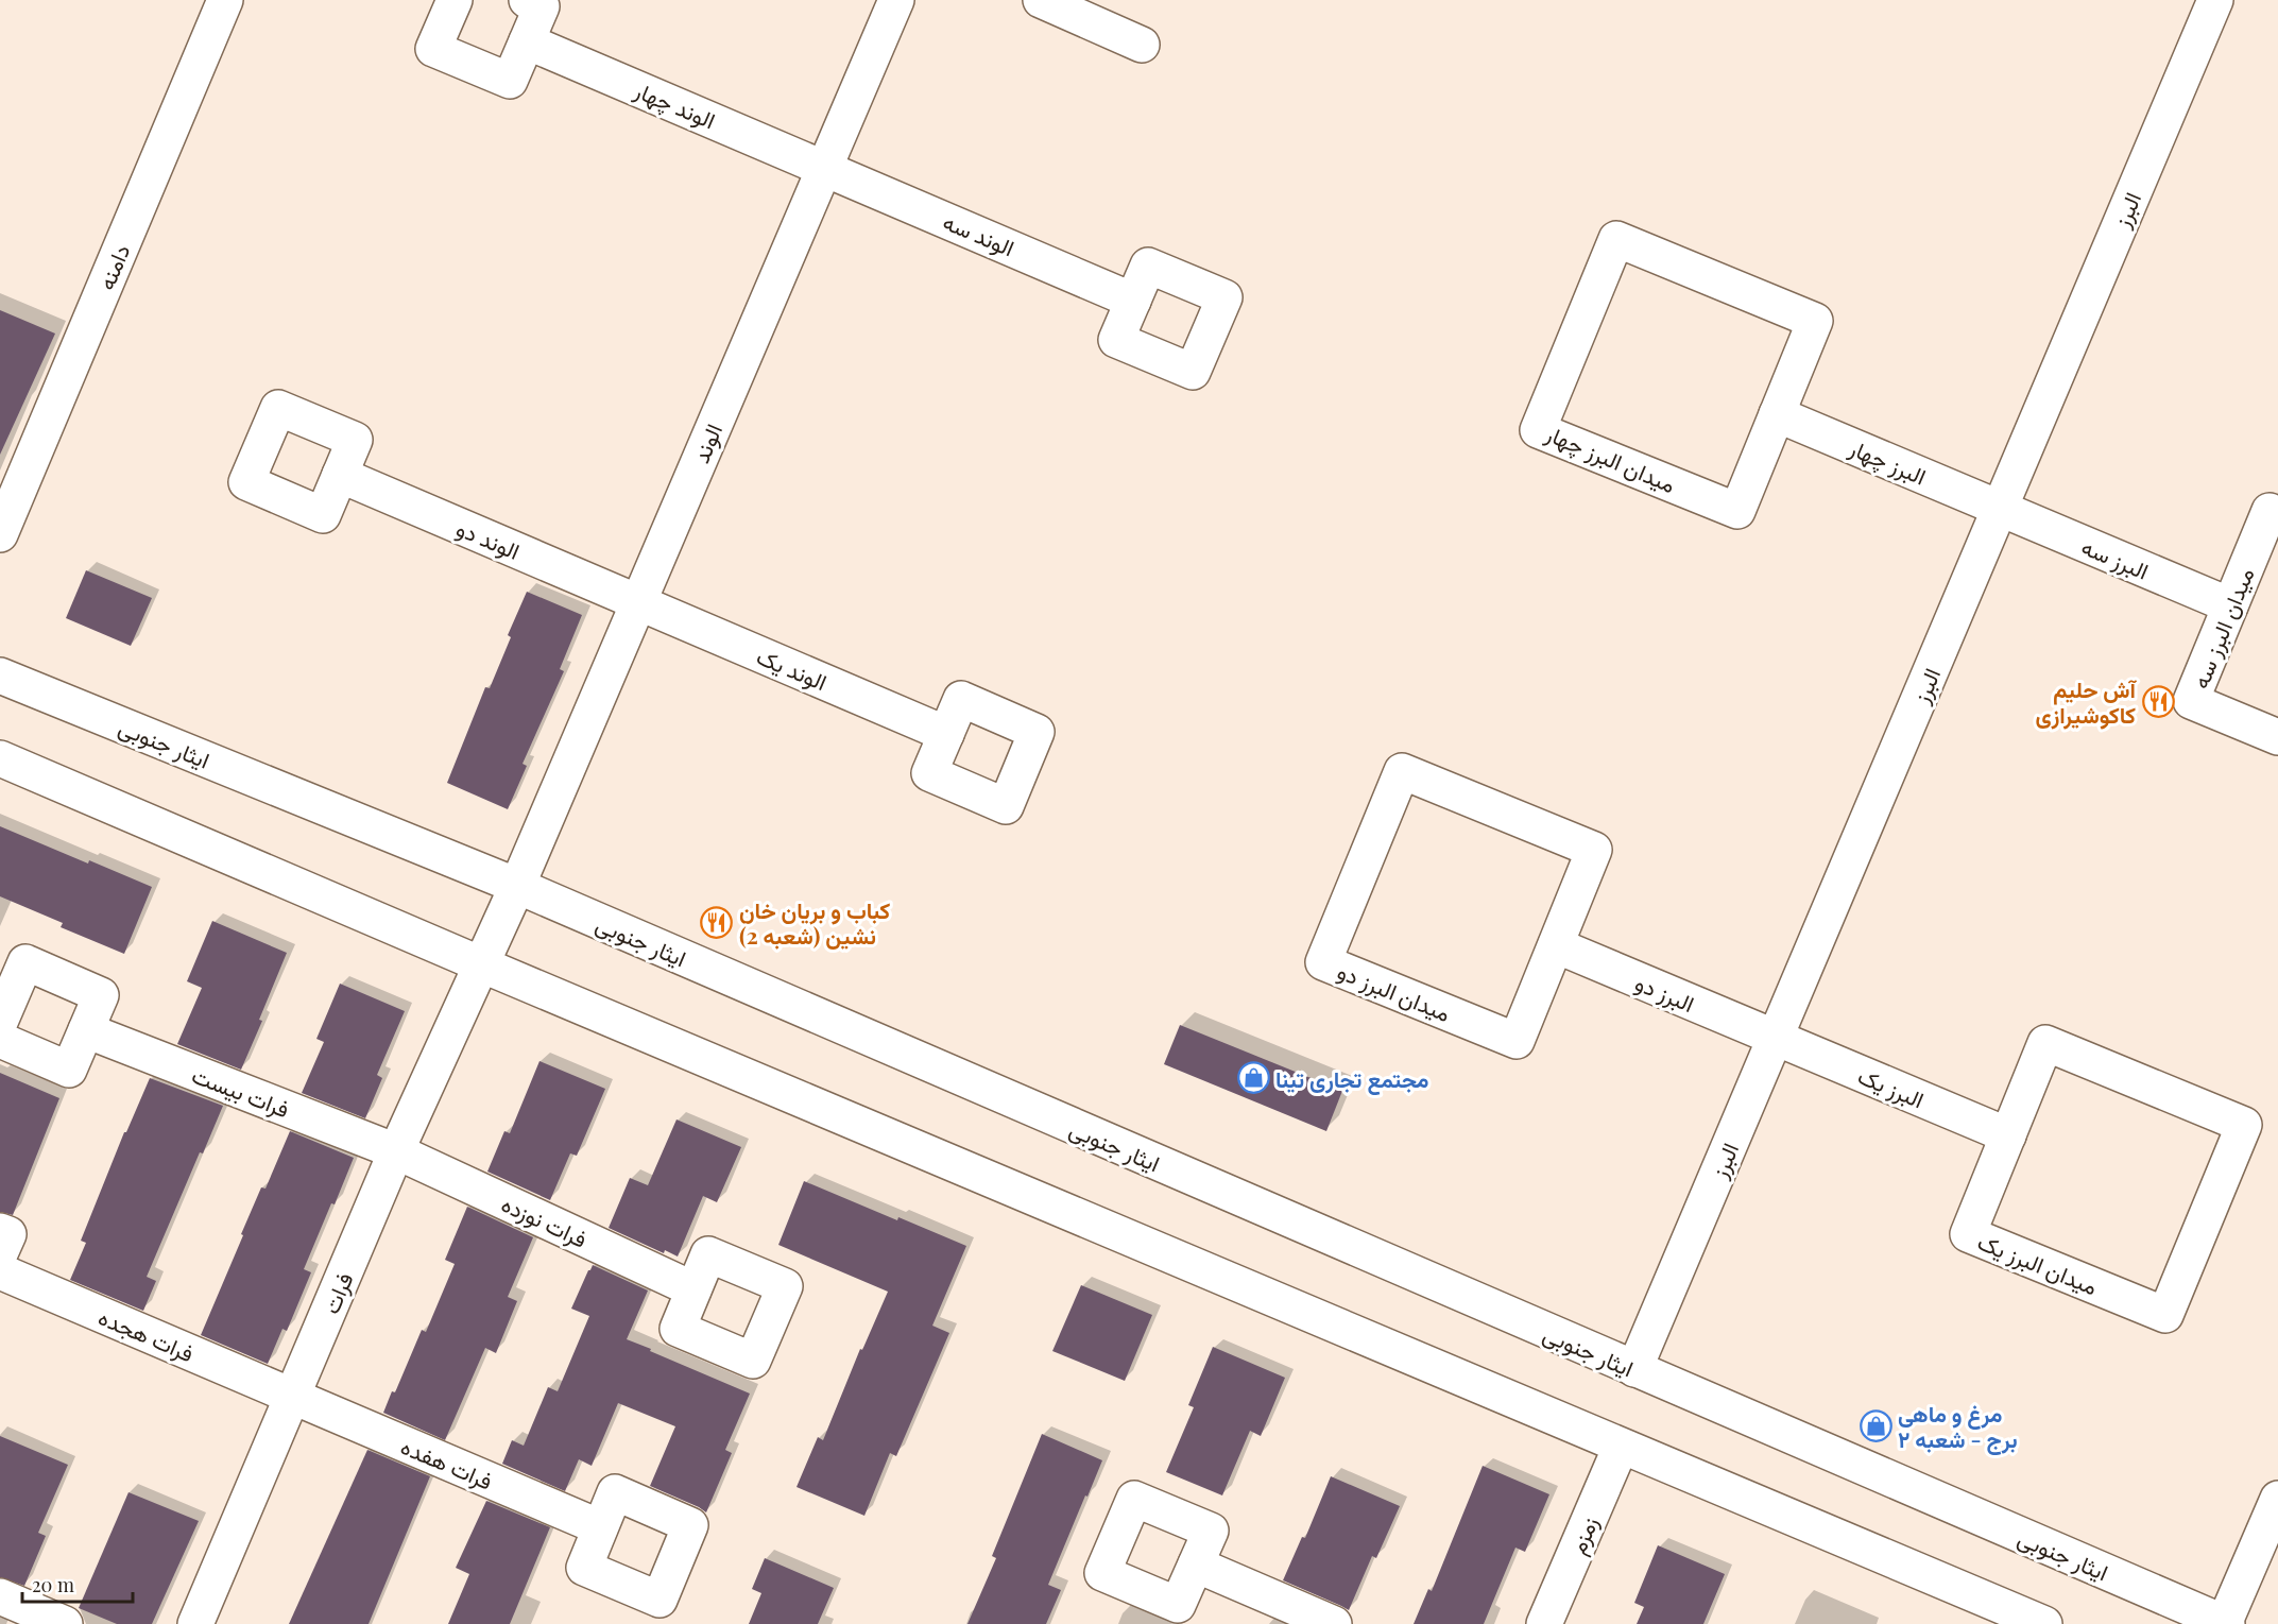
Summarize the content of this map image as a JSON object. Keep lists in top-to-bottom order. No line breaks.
{"streets":{"street":["الوند چهار","البرز","الوند سه","دامنه","الوند","میدان البرز چهار","البرز چهار","الوند دو","البرز سه","میدان البرز سه","الوند یک","ایثار جنوبی","میدان البرز دو","البرز دو","البرز یک","فرات بیست","فرات نوزده","میدان البرز یک","فرات","فرات هجده","فرات هفده","زمزم"]},"crossings":[["الوند چهار","الوند سه"],["الوند چهار","الوند"],["البرز","البرز چهار"],["البرز","البرز سه"],["البرز","ایثار جنوبی"],["البرز","البرز دو"],["البرز","البرز یک"],["الوند سه","الوند"],["الوند","الوند دو"],["الوند","الوند یک"],["الوند","ایثار جنوبی"],["الوند","فرات"],["میدان البرز چهار","البرز چهار"],["البرز چهار","البرز سه"],["الوند دو","الوند یک"],["البرز سه","میدان البرز سه"],["میدان البرز دو","البرز دو"],["البرز دو","البرز یک"],["البرز یک","میدان البرز یک"],["فرات بیست","فرات نوزده"],["فرات بیست","فرات"],["فرات نوزده","فرات"],["فرات","فرات هجده"],["فرات","فرات هفده"],["فرات هجده","فرات هفده"]],"places":{"restaurant":["آش حلیم کاکوشیرازی","کباب و بریان خان نشین (شعبه 2)"],"shop":["مجتمع تجاری تینا","مرغ و ماهی برج - شعبه ۲"]},"scale_bar":"20 m"}
